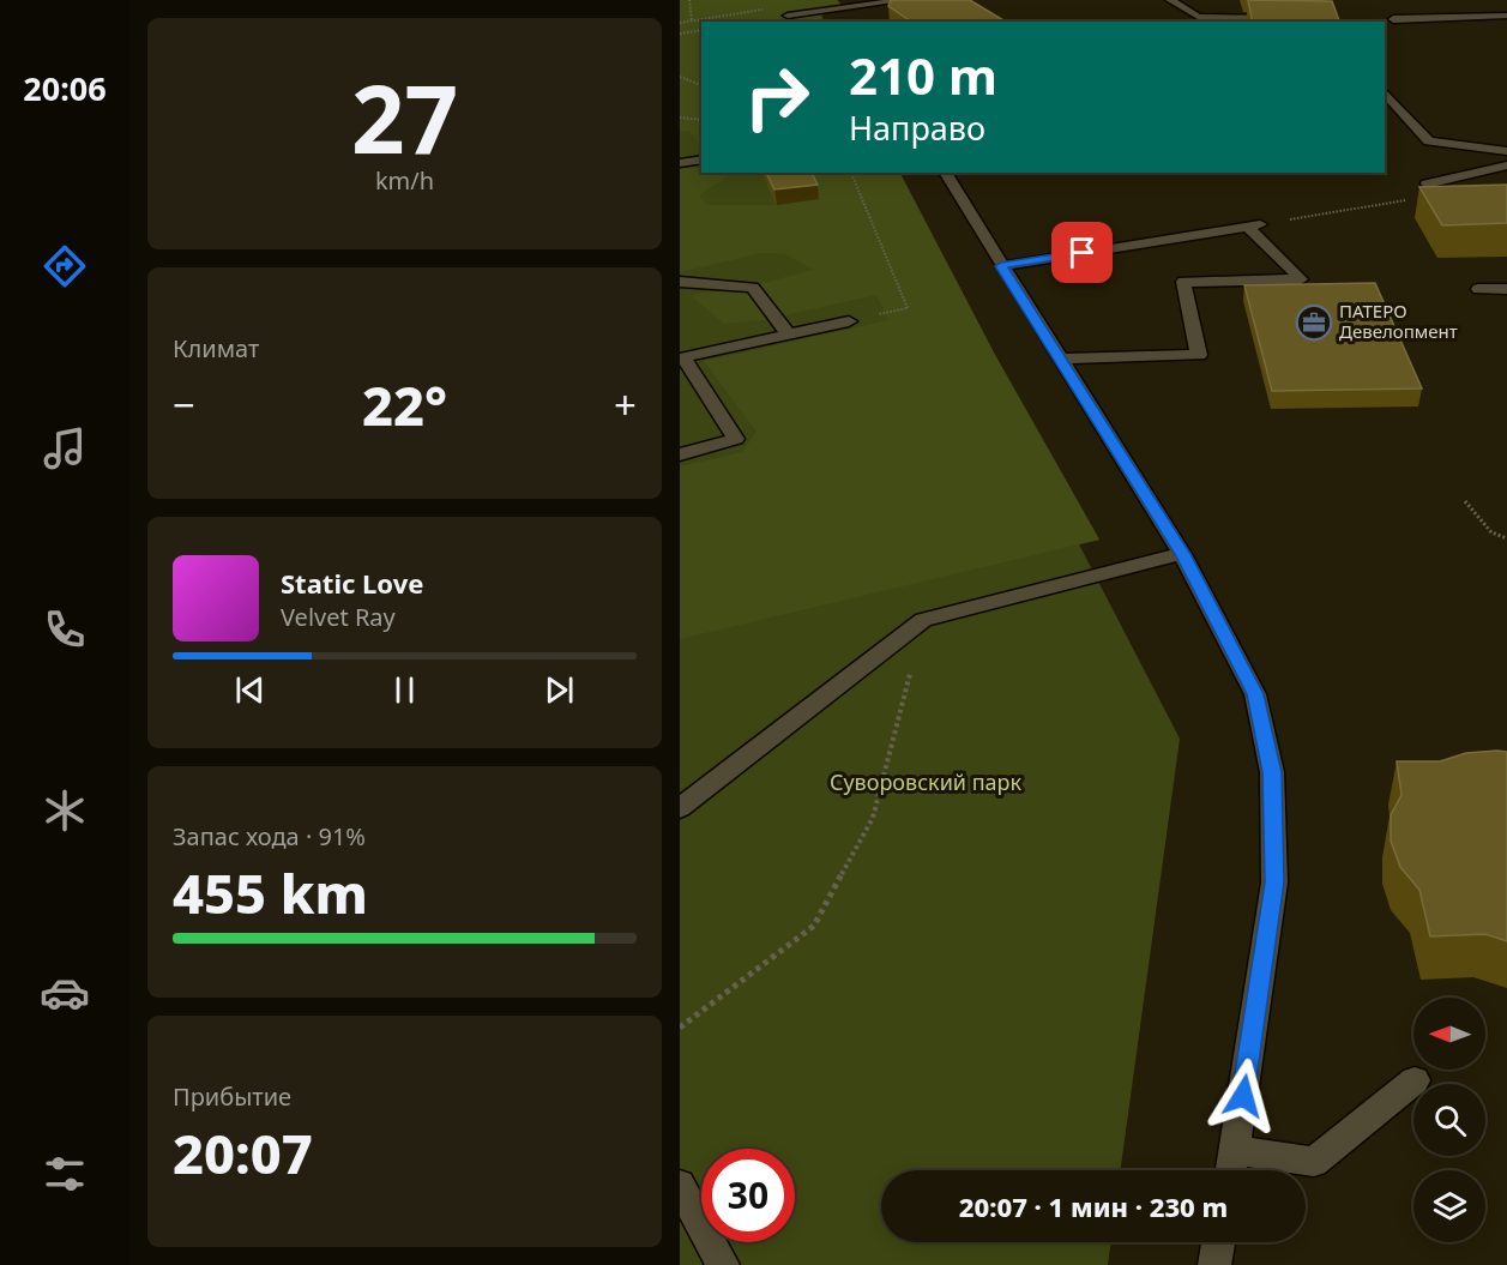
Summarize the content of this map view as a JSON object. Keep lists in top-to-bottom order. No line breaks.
{"parks":["Суворовский парк"],"places":{"office":["ПАТЕРО Девелопмент"]},"north":"left","page":{"tabs":"20:06","tile":[["27","km/h"],"Климат",["Запас хода · 91%","455 km"],["Прибытие","20:07"]],"turn":["210 m","Направо"],"heat":["−","22°","+"],"song":["Static Love","Velvet Ray"],"limit":"30","trip":"20:07 · 1 мин · 230 m"}}
